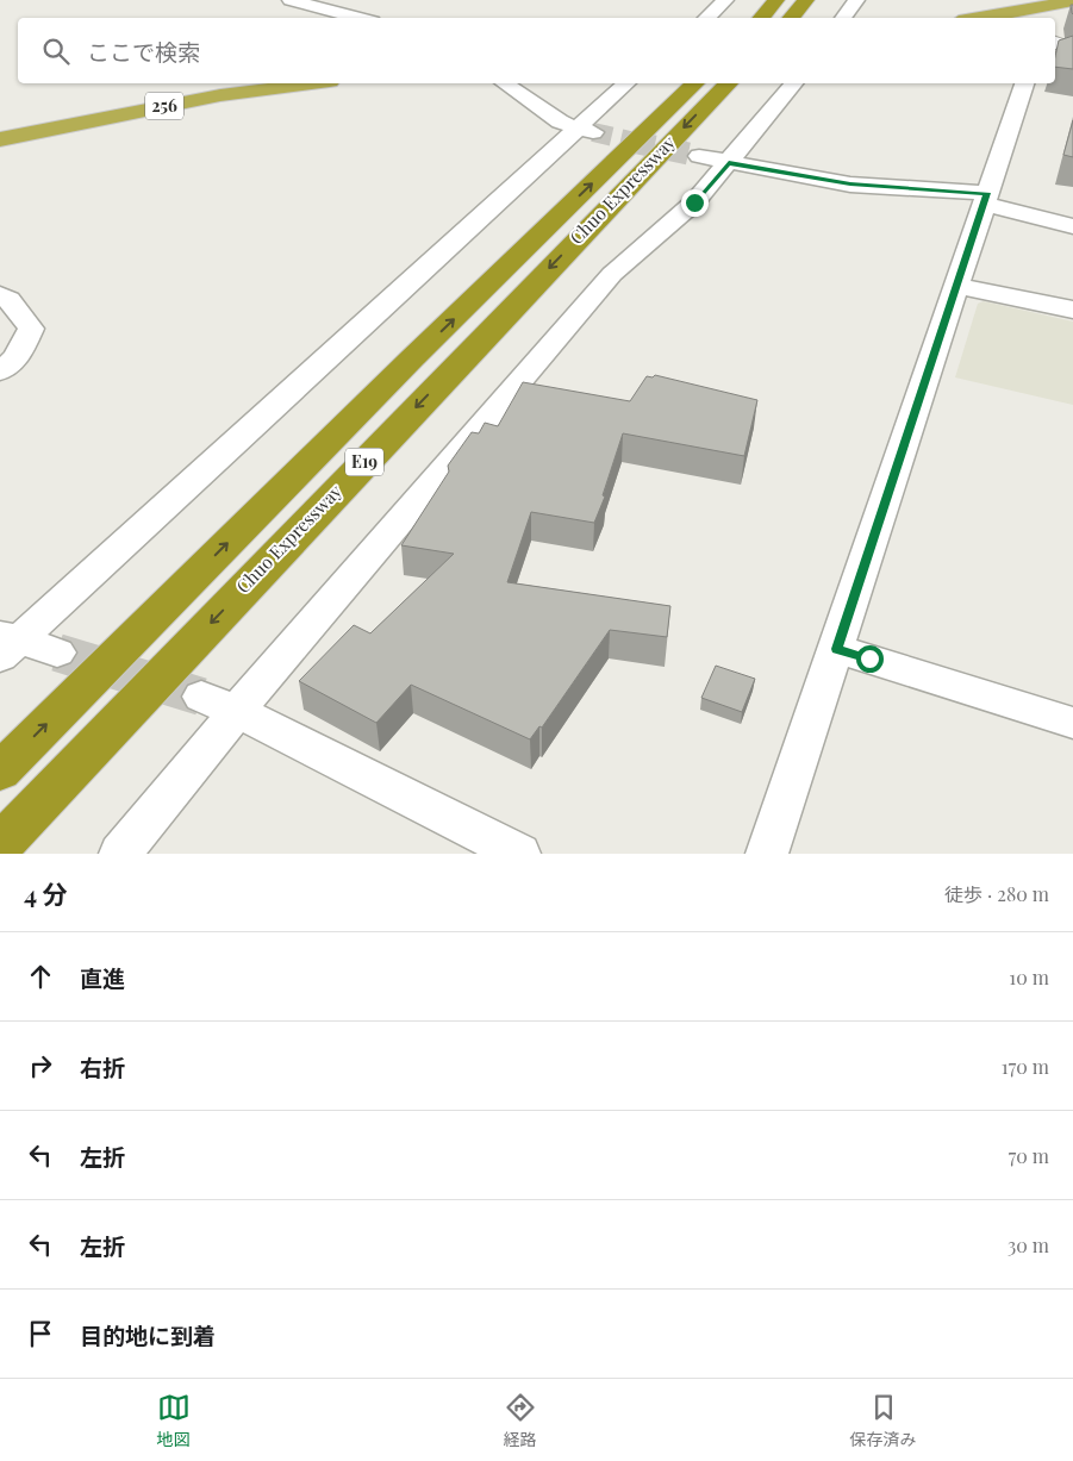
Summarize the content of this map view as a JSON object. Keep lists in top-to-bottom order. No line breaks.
{"streets":{"highway":["256","Chuo Expressway","E19"]},"page":{"search":"ここで検索","heading":["4 分","徒歩 · 280 m"],"list":[["直進","10 m"],["右折","170 m"],["左折","70 m"],["左折","30 m"],"目的地に到着"],"nav":["地図","経路","保存済み"]}}
